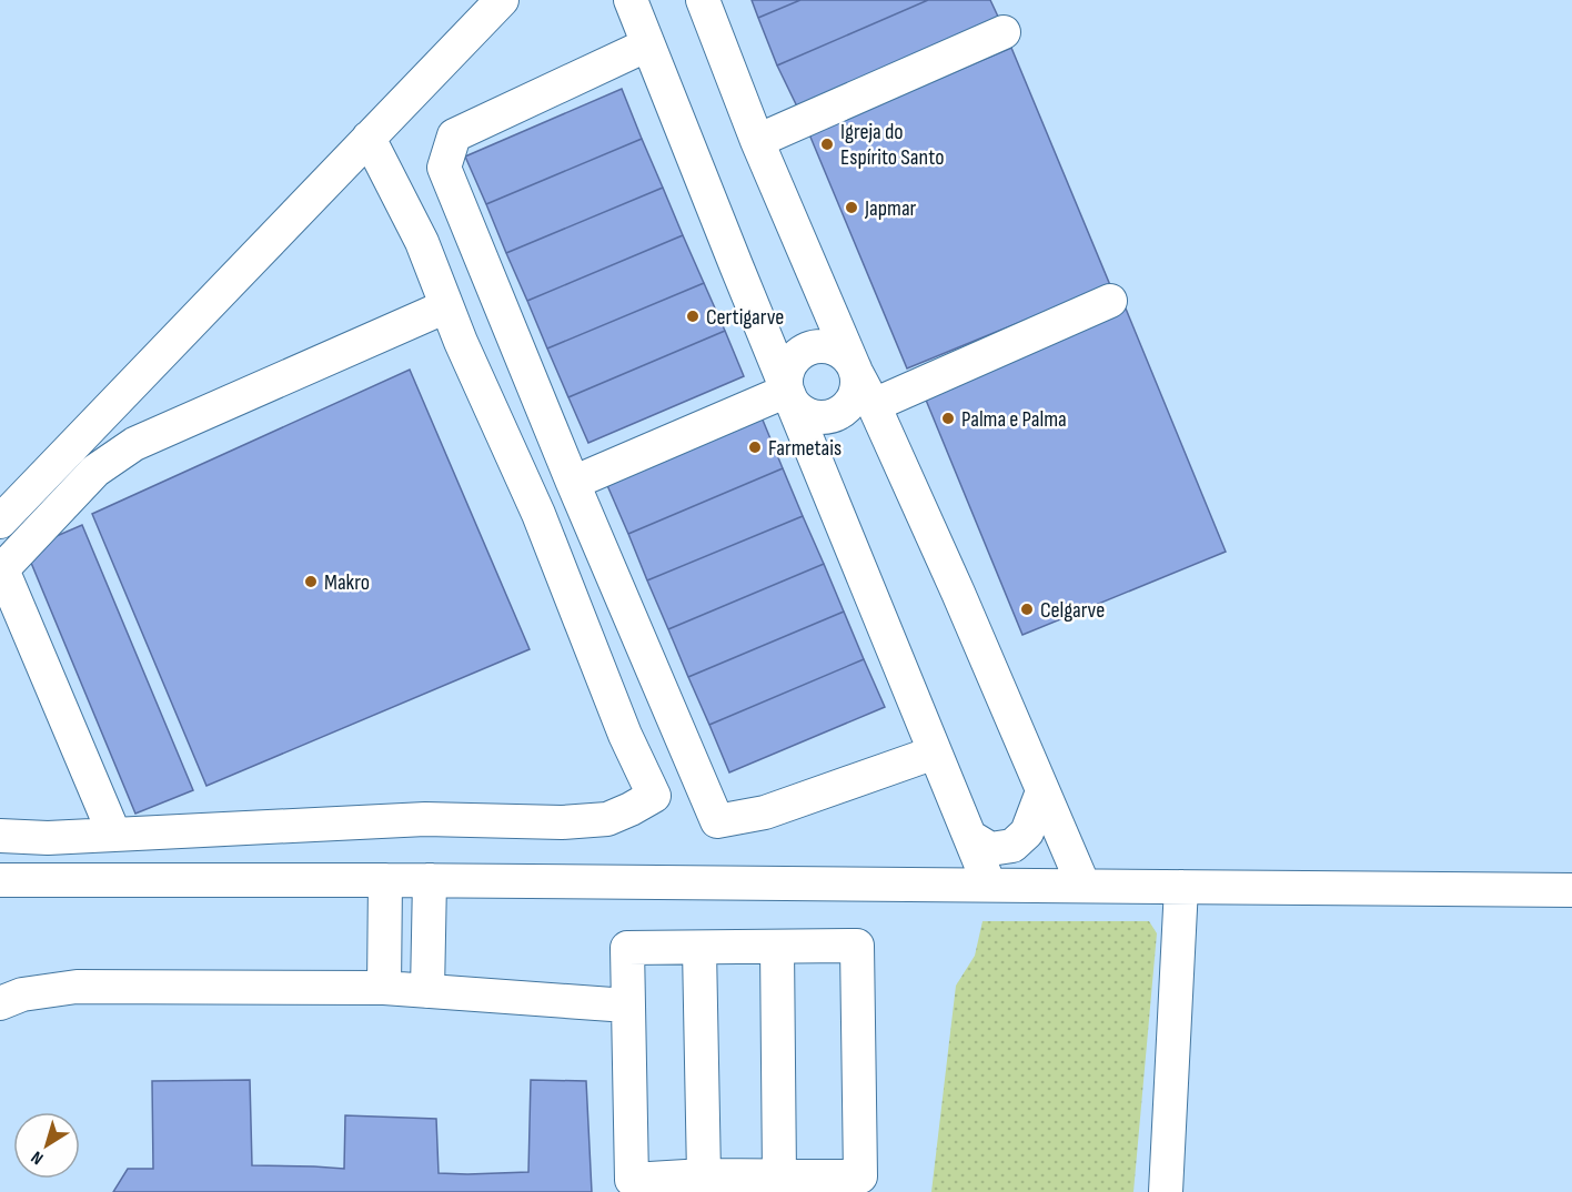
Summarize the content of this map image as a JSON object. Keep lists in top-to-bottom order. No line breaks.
{"places":["Igreja do Espírito Santo","Japmar","Certigarve","Palma e Palma","Farmetais","Makro","Celgarve"],"north":"bottom left"}
